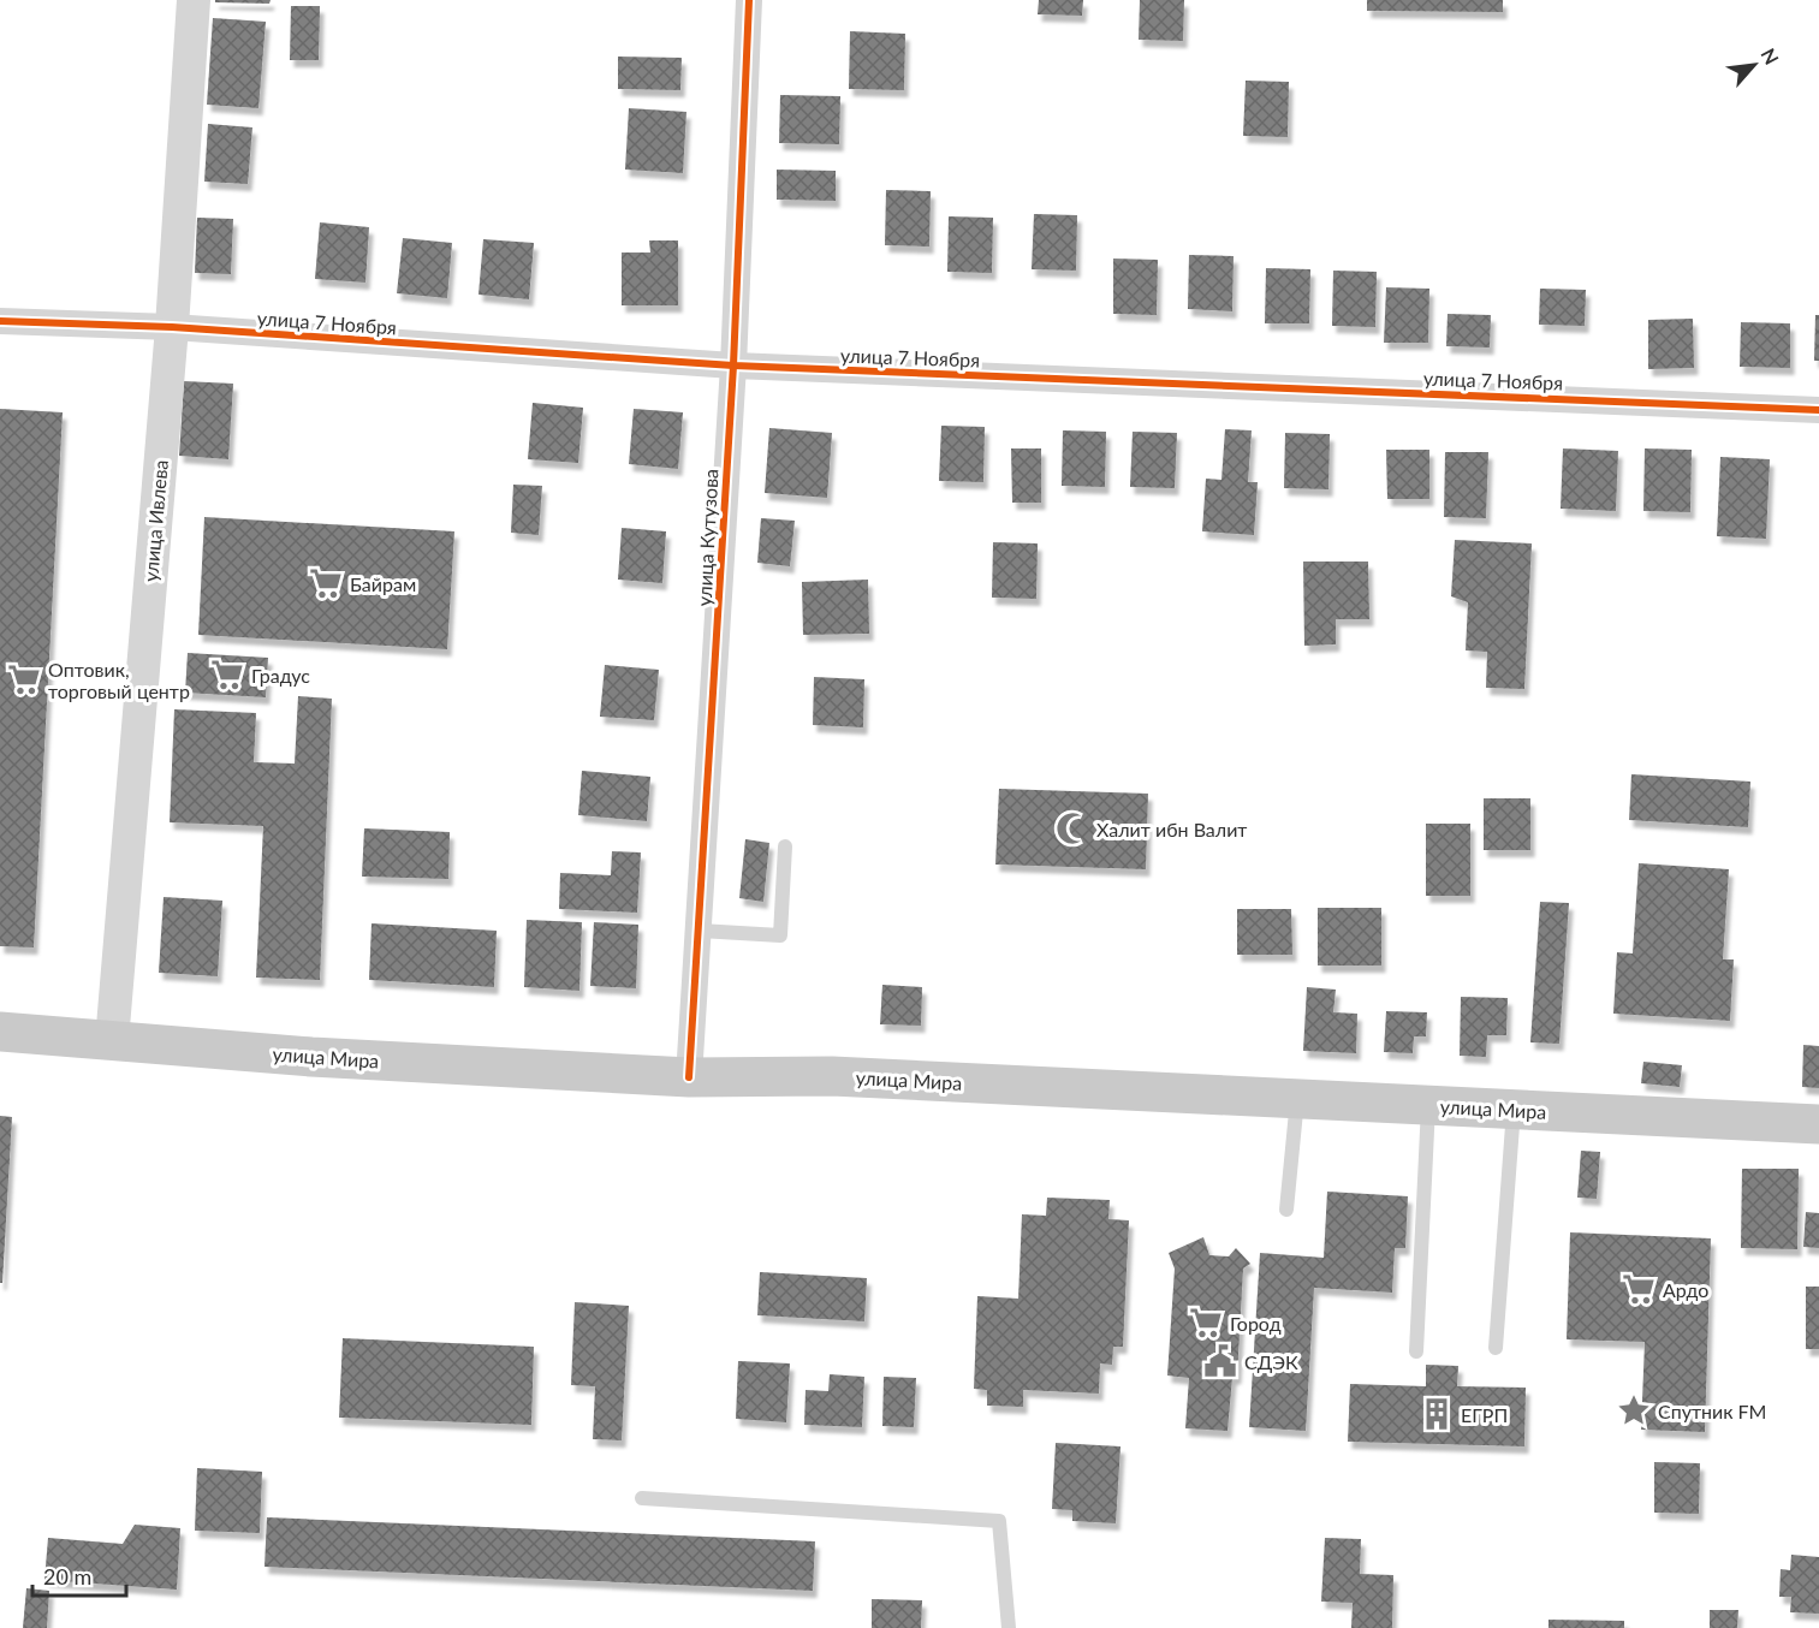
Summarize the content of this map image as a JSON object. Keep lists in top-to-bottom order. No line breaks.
{"streets":{"main road":["улица Мира"],"street":["улица 7 Ноября","улица Ивлева","улица Кутузова"]},"crossings":[["улица 7 Ноября","улица Ивлева"],["улица 7 Ноября","улица Кутузова"],["улица Ивлева","улица Мира"],["улица Кутузова","улица Мира"]],"places":{"supermarket":["Байрам","Градус","Оптовик, торговый центр","Ардо","Город"],"mosque":["Халит ибн Валит"],"public building":["СДЭК"],"place":["Спутник FM"],"building":["ЕГРП"]},"scale_bar":"20 m","north":"top right"}
